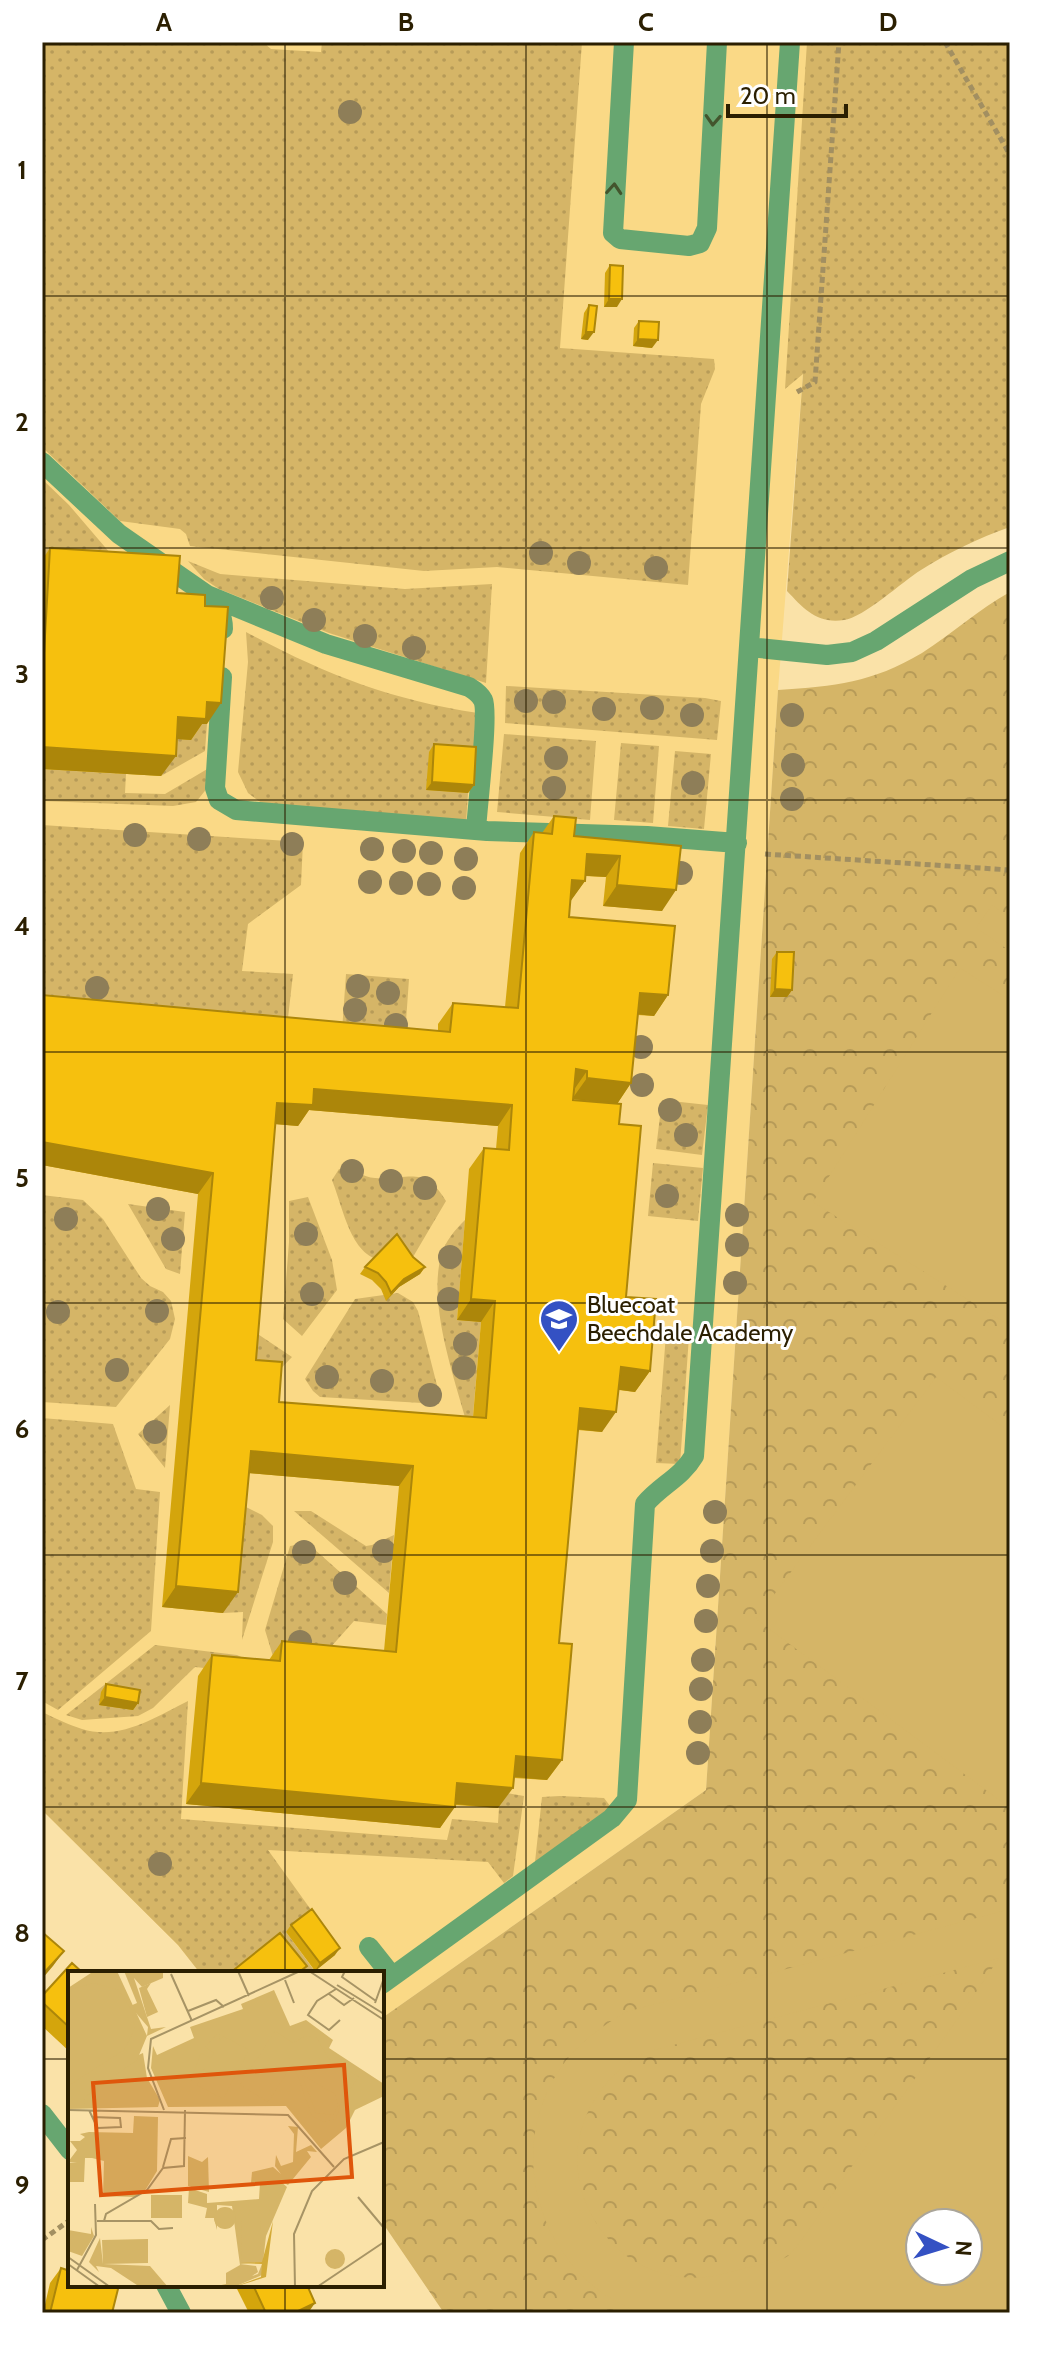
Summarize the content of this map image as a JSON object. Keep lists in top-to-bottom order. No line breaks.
{"places":{"school or university":["Bluecoat Beechdale Academy"]},"scale_bar":"20 m","north":"right","grid":{"columns":["A","B","C","D"],"rows":["1","2","3","4","5","6","7","8","9"]}}
